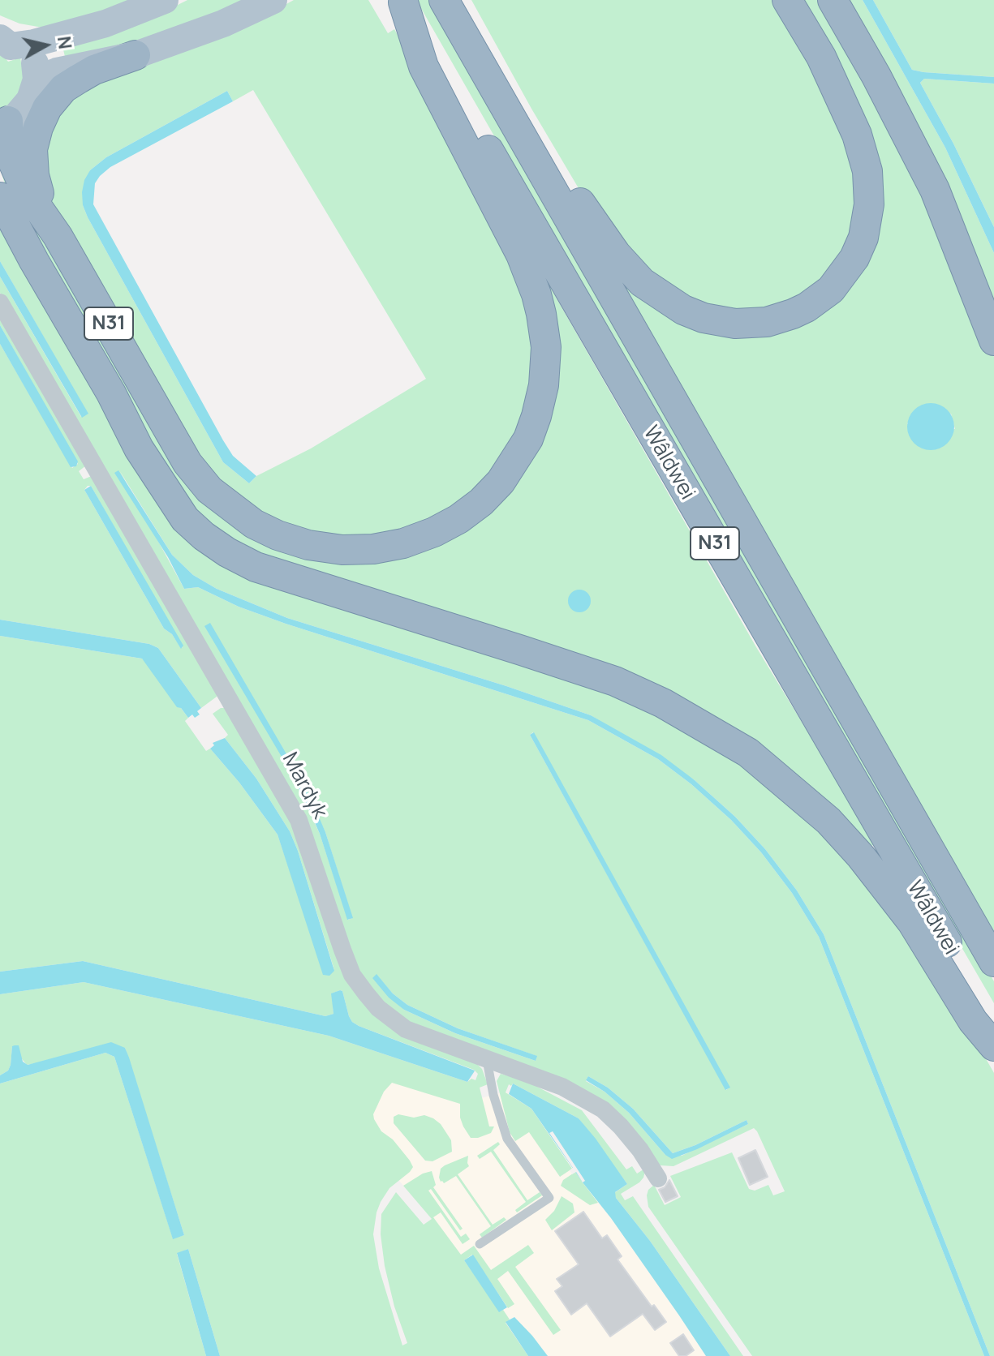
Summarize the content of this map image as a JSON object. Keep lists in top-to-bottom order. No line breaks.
{"streets":{"highway":["N31","Wâldwei"],"street":["Mardyk"]},"crossings":[["N31","Wâldwei"]],"north":"right"}
